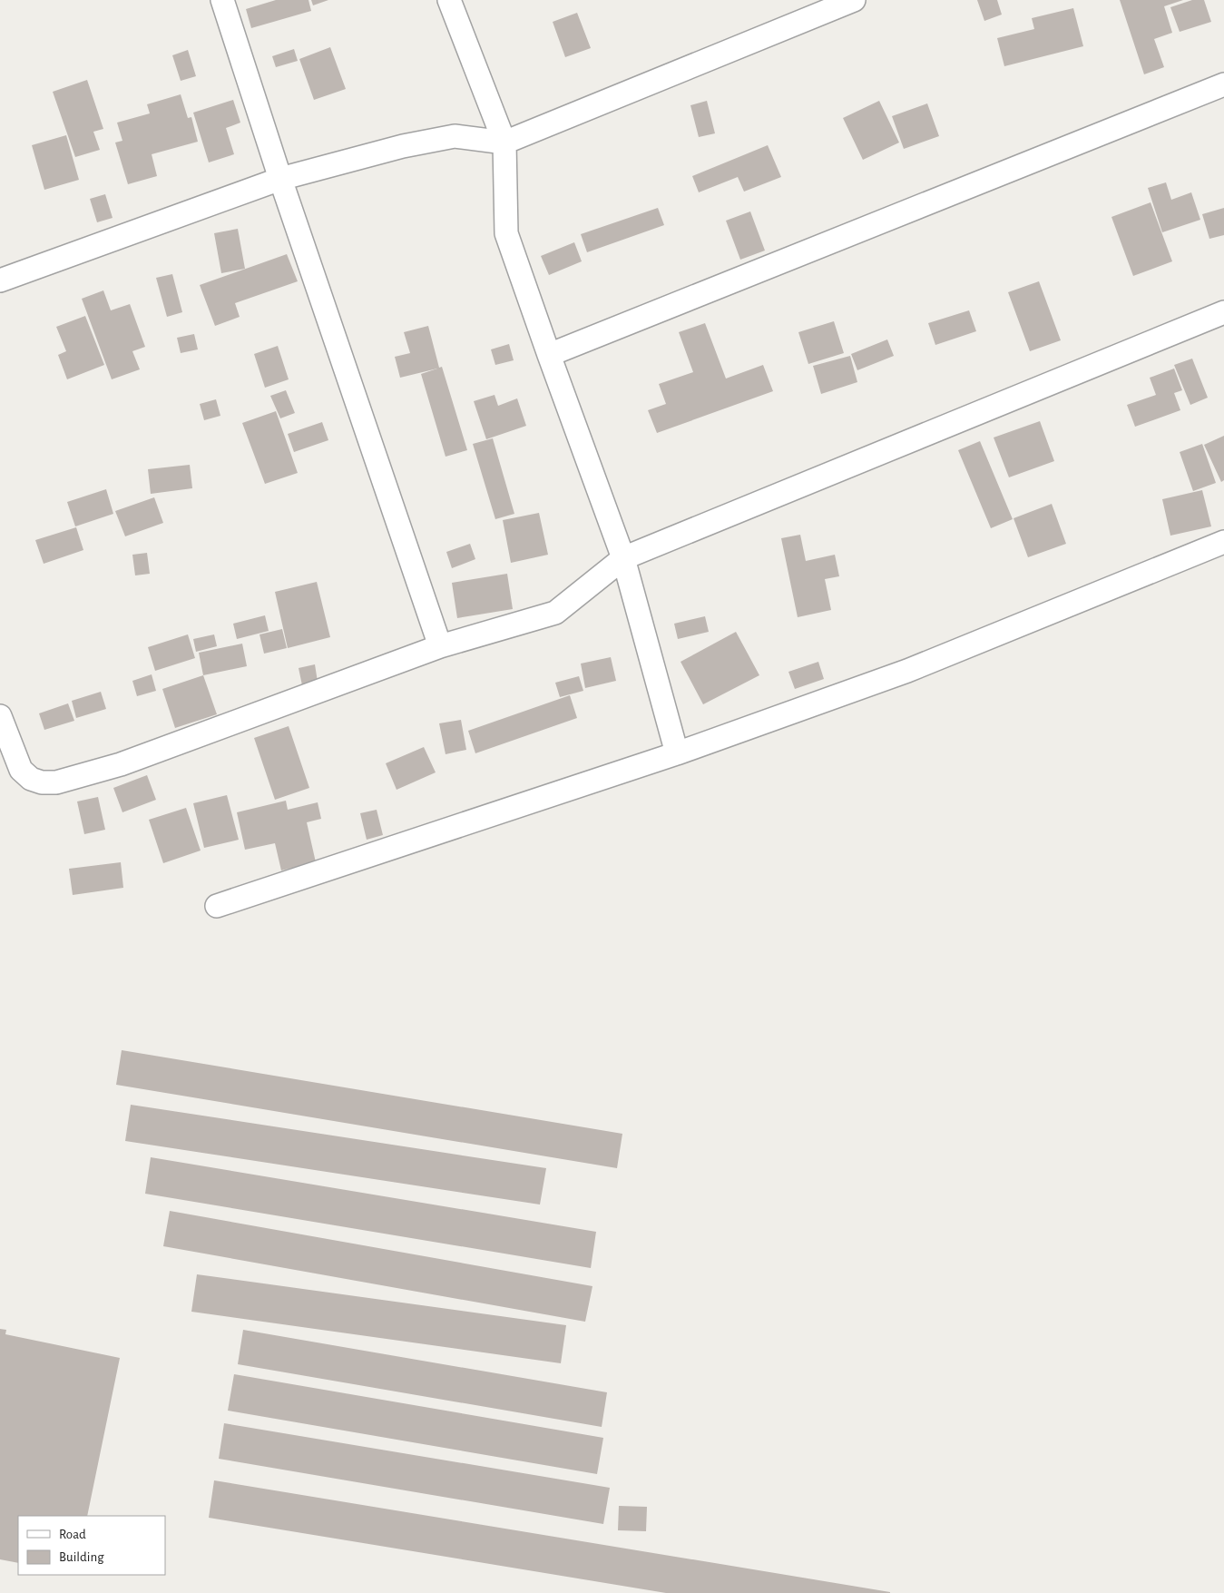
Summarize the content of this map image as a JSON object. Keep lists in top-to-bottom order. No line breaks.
{"legend":["Road","Building"]}
